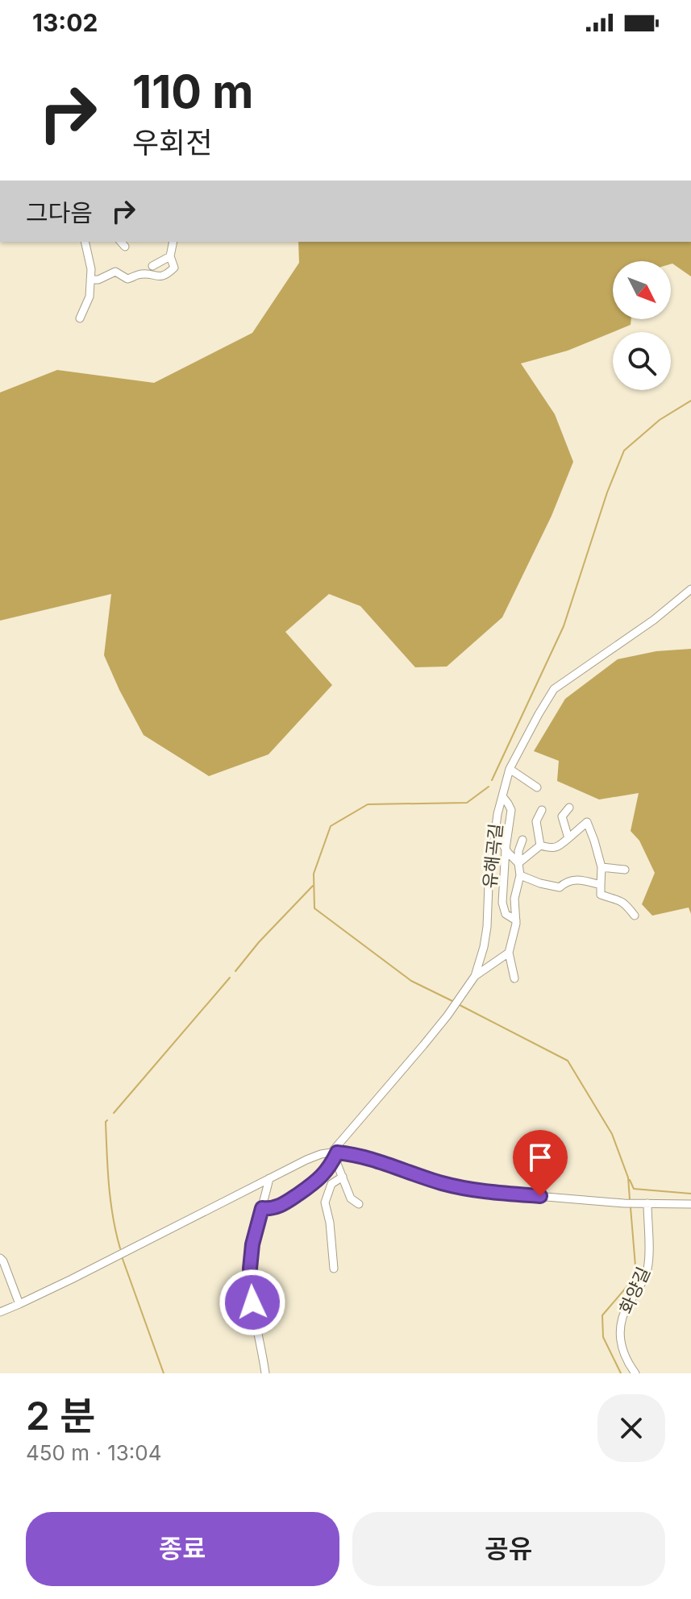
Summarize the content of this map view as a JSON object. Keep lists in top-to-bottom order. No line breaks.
{"streets":{"street":["유해곡길","화양길"]},"north":"bottom right","page":{"status":"13:02","turn":["110 m","우회전"],"then":"그다음","heading":["2 분","450 m · 13:04"],"buttons":["종료","공유"]}}
